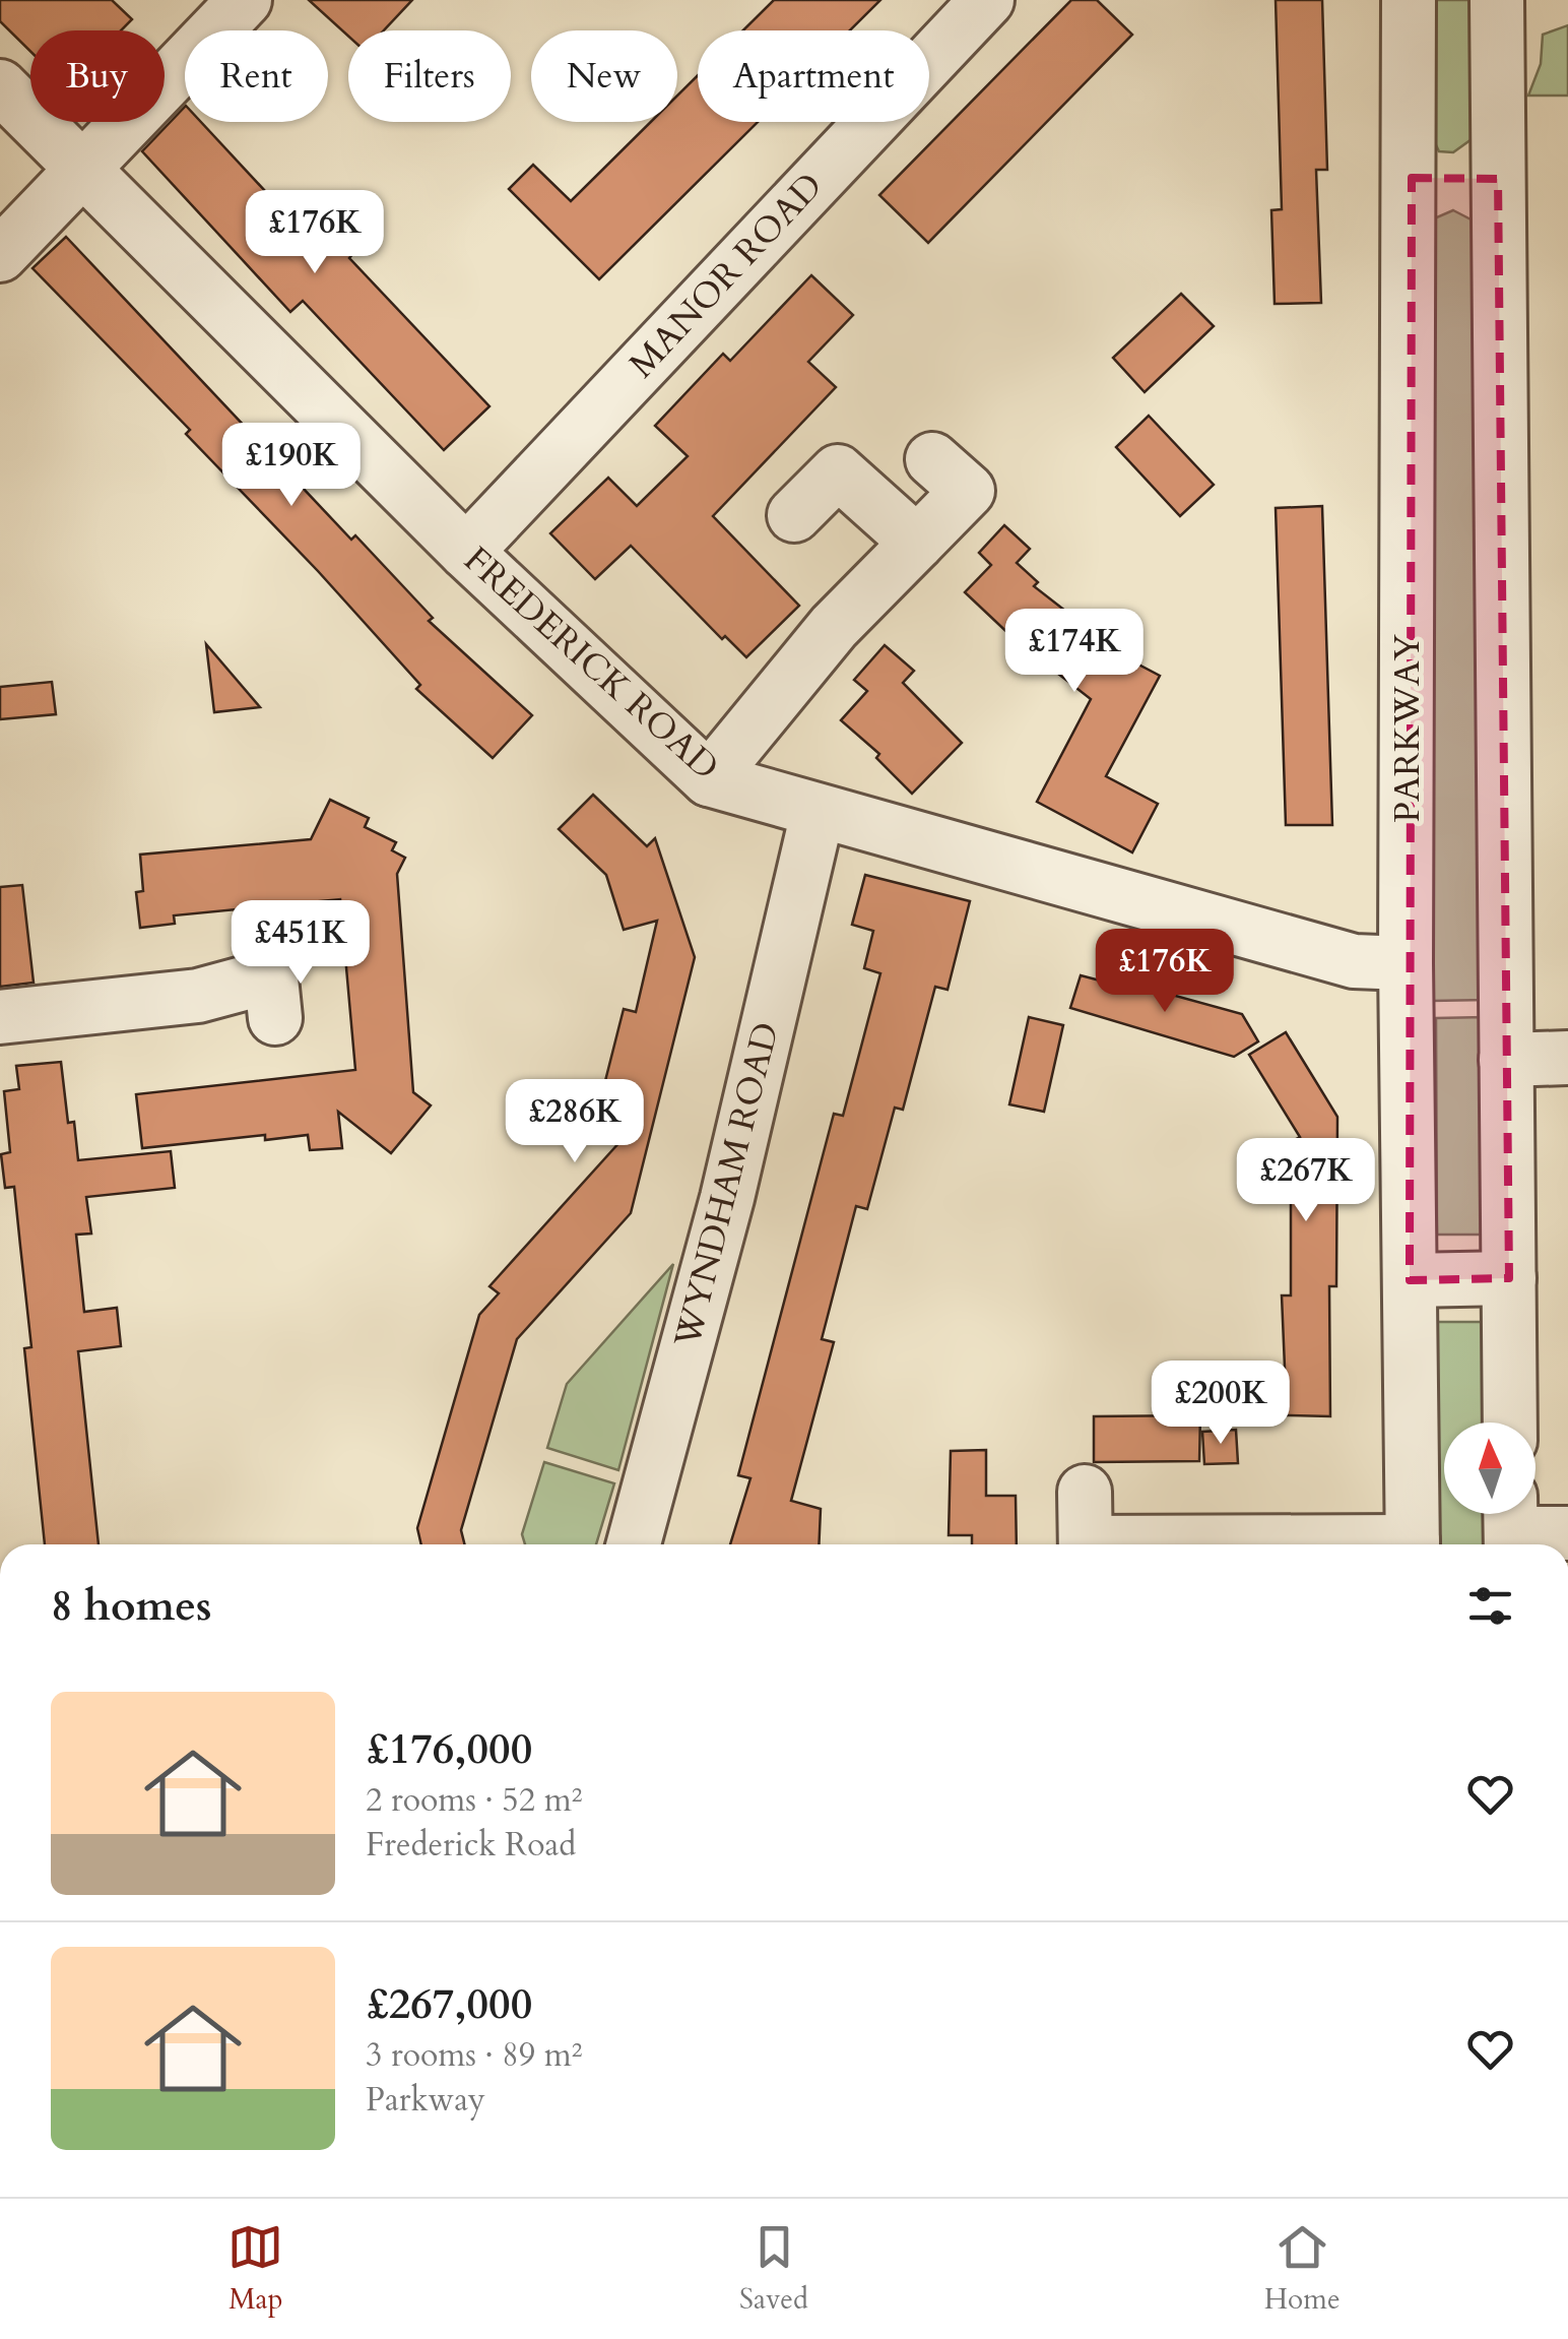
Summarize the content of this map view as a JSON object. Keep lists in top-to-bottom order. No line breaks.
{"streets":{"street":["MANOR ROAD","FREDERICK ROAD","PARKWAY","WYNDHAM ROAD"]},"crossings":[["MANOR ROAD","FREDERICK ROAD"],["FREDERICK ROAD","PARKWAY"],["FREDERICK ROAD","WYNDHAM ROAD"]],"north":"top","page":{"chip":["Buy","Rent","Filters","New","Apartment"],"price":["£176K","£190K","£174K","£451K","£176K","£286K","£267K","£200K"],"heading":"8 homes","list":[{"name":"£176,000","note":"2 rooms · 52 m² · Frederick Road"},{"name":"£267,000","note":"3 rooms · 89 m² · Parkway"}],"tabs":["Map","Saved","Home"]}}
